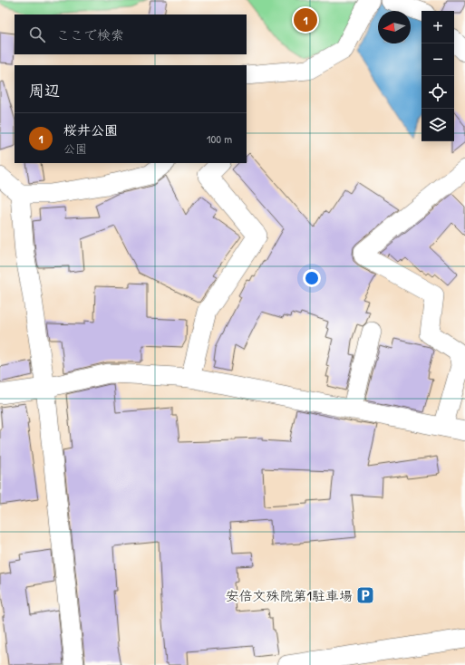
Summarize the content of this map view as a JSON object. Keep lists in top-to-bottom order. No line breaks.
{"places":{"parking":["安倍文殊院第1駐車場"]},"north":"left","page":{"pins":"1","map_buttons":["+","−"],"search":"ここで検索","heading":"周辺","list":[{"mark":"1","name":"桜井公園","note":"公園","value":"100 m"}]}}
